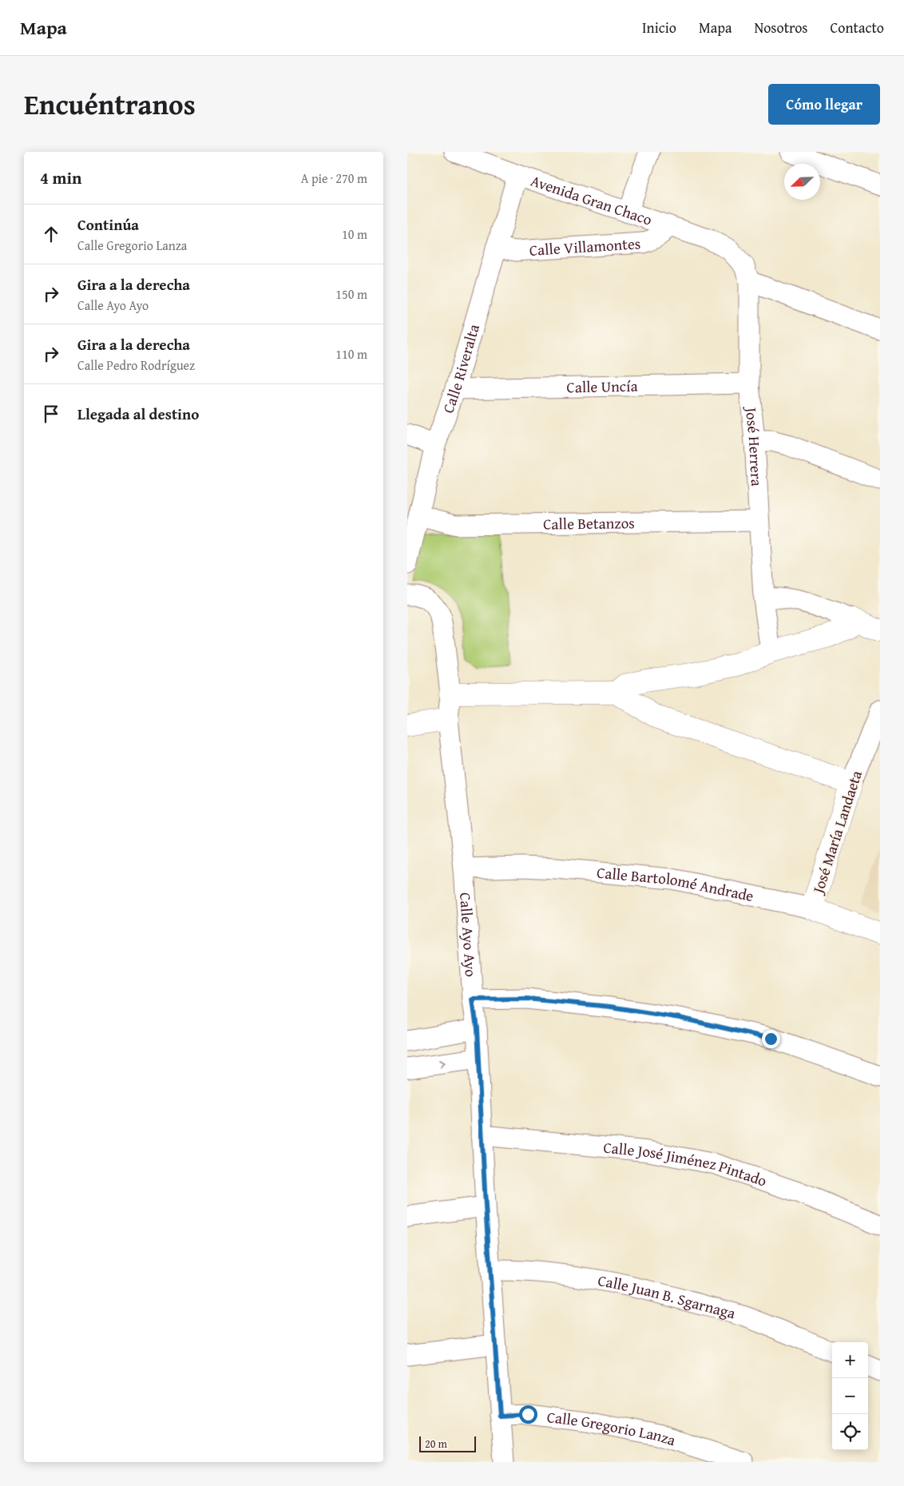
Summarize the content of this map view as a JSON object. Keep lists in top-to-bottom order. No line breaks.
{"streets":{"street":["Avenida Gran Chaco","Calle Villamontes","Calle Riveralta","Calle Uncía","José Herrera","Calle Betanzos","José María Landaeta","Calle Bartolomé Andrade","Calle Ayo Ayo","Calle José Jiménez Pintado","Calle Juan B. Sgarnaga","Calle Gregorio Lanza"]},"crossings":[["Avenida Gran Chaco","Calle Villamontes"],["Avenida Gran Chaco","Calle Riveralta"],["Avenida Gran Chaco","José Herrera"],["Calle Villamontes","Calle Riveralta"],["Calle Riveralta","Calle Uncía"],["Calle Riveralta","Calle Betanzos"],["Calle Uncía","José Herrera"],["José Herrera","Calle Betanzos"],["José María Landaeta","Calle Bartolomé Andrade"],["Calle Bartolomé Andrade","Calle Ayo Ayo"],["Calle Ayo Ayo","Calle José Jiménez Pintado"],["Calle Ayo Ayo","Calle Juan B. Sgarnaga"],["Calle Ayo Ayo","Calle Gregorio Lanza"]],"scale_bar":"20 m","north":"bottom left","page":{"header":"Mapa","nav":["Inicio","Mapa","Nosotros","Contacto"],"title":"Encuéntranos","buttons":"Cómo llegar","heading":["4 min","A pie · 270 m"],"list":[["Continúa","Calle Gregorio Lanza","10 m"],["Gira a la derecha","Calle Ayo Ayo","150 m"],["Gira a la derecha","Calle Pedro Rodríguez","110 m"],"Llegada al destino"],"map_buttons":["+","−"],"scale":"20 m"}}
